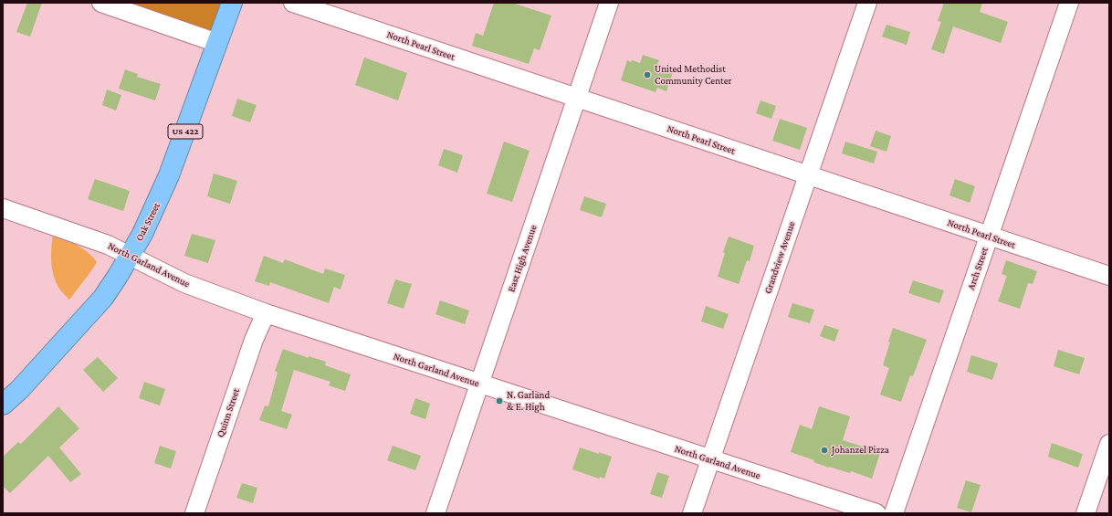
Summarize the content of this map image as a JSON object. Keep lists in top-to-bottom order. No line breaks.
{"streets":{"highway":["US 422","Oak Street"],"street":["North Pearl Street","Grandview Avenue","East High Avenue","North Garland Avenue","Arch Street","Quinn Street"]},"crossings":[["North Pearl Street","Grandview Avenue"],["North Pearl Street","East High Avenue"],["North Pearl Street","Arch Street"],["Oak Street","North Garland Avenue"],["Grandview Avenue","North Garland Avenue"],["East High Avenue","North Garland Avenue"],["North Garland Avenue","Quinn Street"]],"places":["United Methodist Community Center","N. Garland & E. High","Johanzel Pizza"]}
